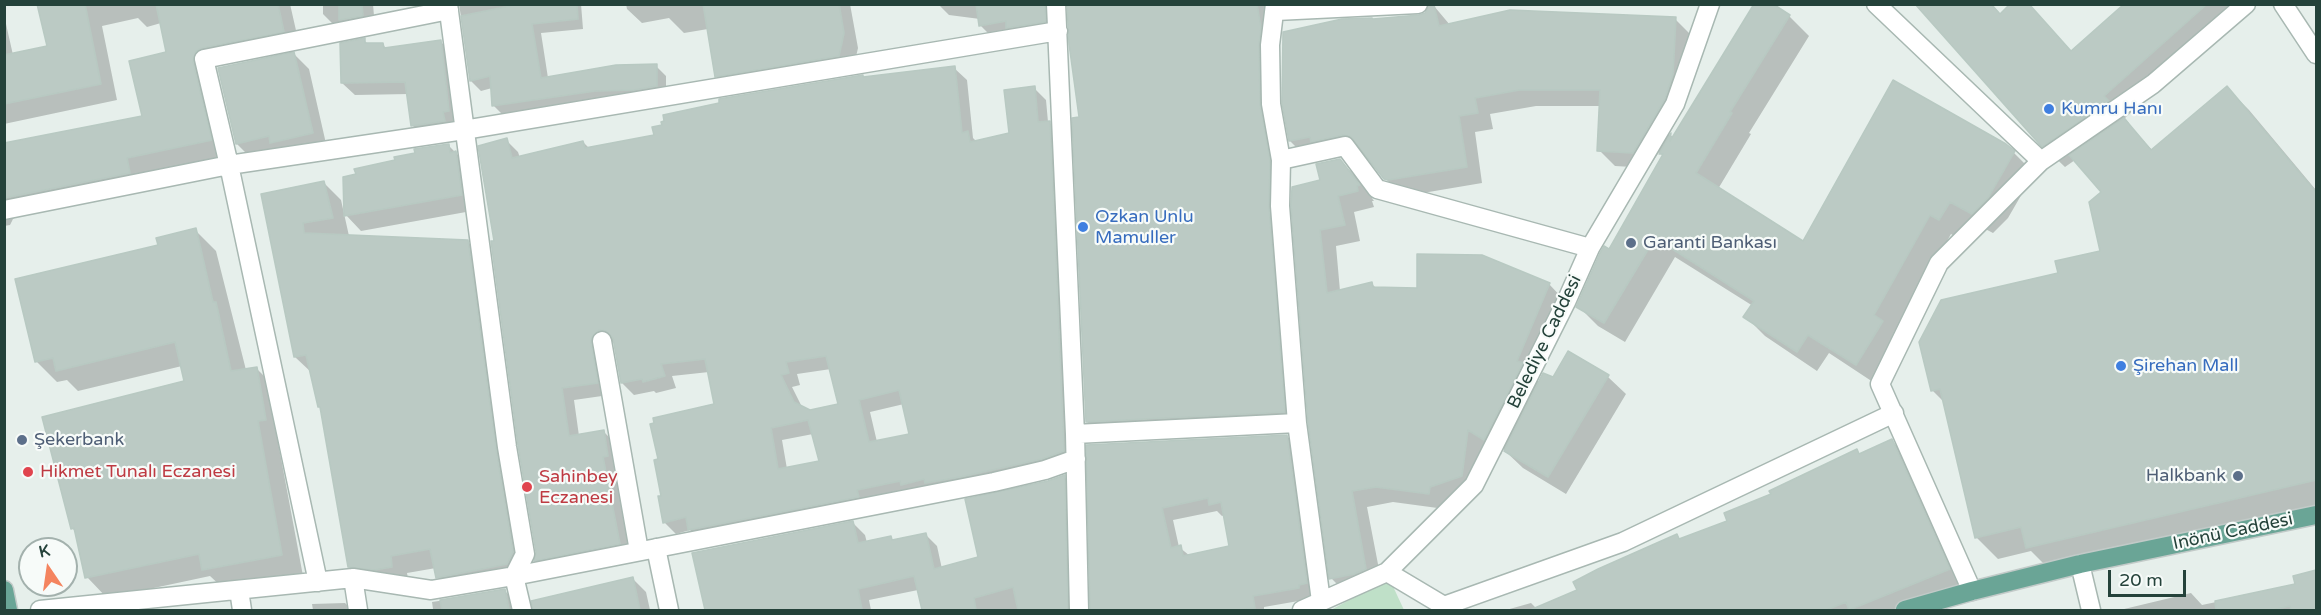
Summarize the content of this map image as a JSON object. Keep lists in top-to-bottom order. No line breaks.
{"streets":{"main road":["Inönü Caddesi"],"street":["Belediye Caddesi"]},"places":["Kumru Hanı","Ozkan Unlu Mamuller","Garanti Bankası","Şirehan Mall","Şekerbank","Hikmet Tunalı Eczanesi","Halkbank","Sahinbey Eczanesi"],"scale_bar":"20 m","north":"top"}
